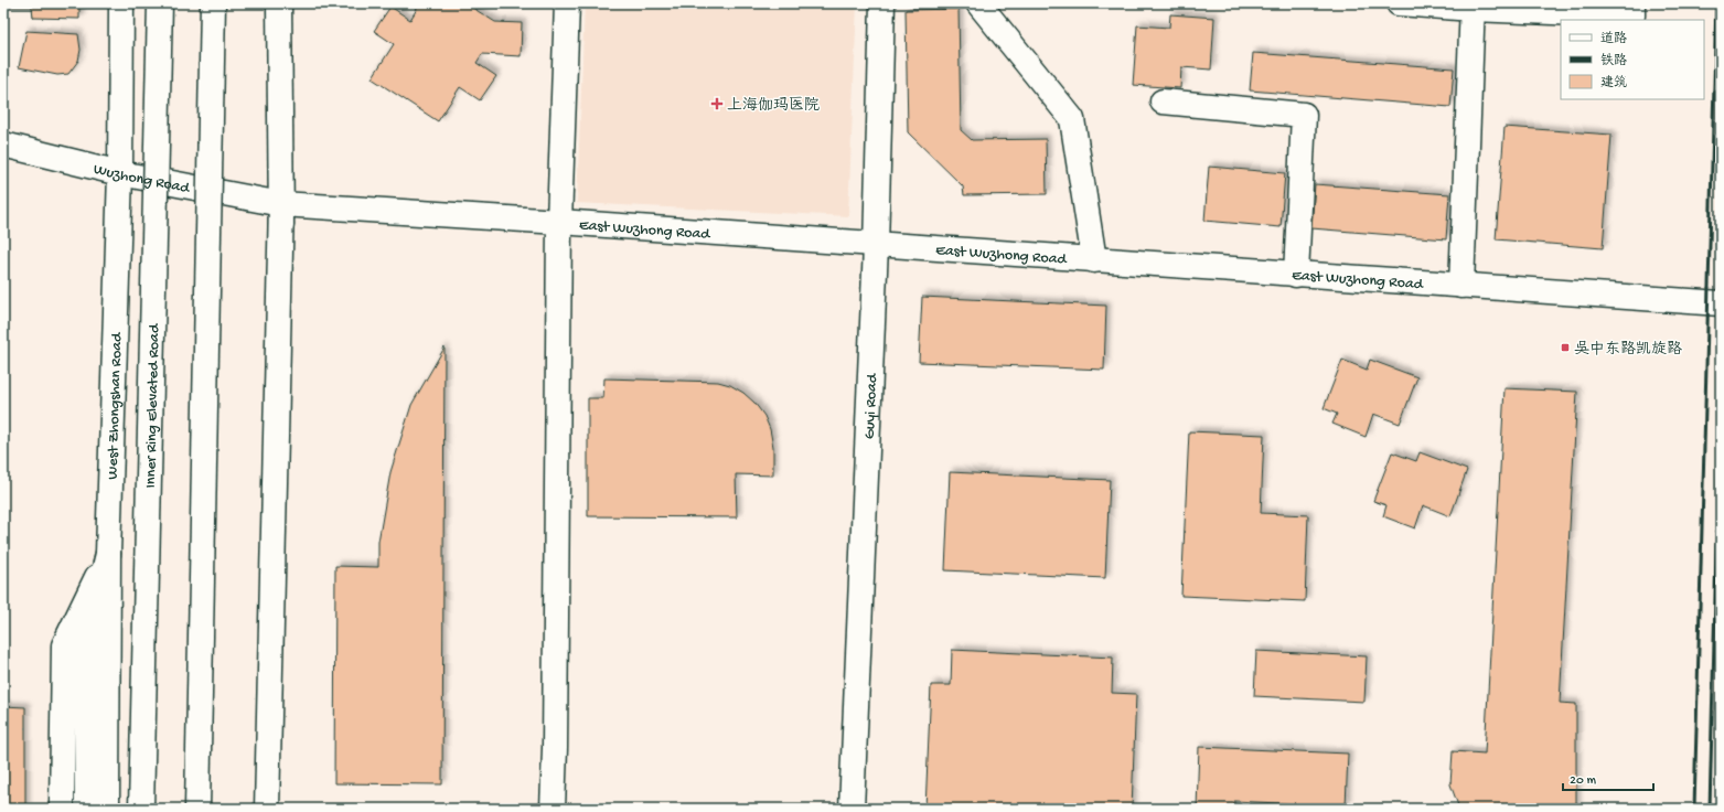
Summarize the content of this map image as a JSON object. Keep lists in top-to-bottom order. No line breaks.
{"streets":{"main road":["Wuzhong Road","East Wuzhong Road","West Zhongshan Road","Inner Ring Elevated Road","Guyi Road"]},"crossings":[["Wuzhong Road","East Wuzhong Road"],["Wuzhong Road","West Zhongshan Road"],["East Wuzhong Road","Guyi Road"]],"places":{"health":["上海伽玛医院"],"transit":["吴中东路凯旋路"]},"legend":["道路","铁路","建筑"],"scale_bar":"20 m"}
